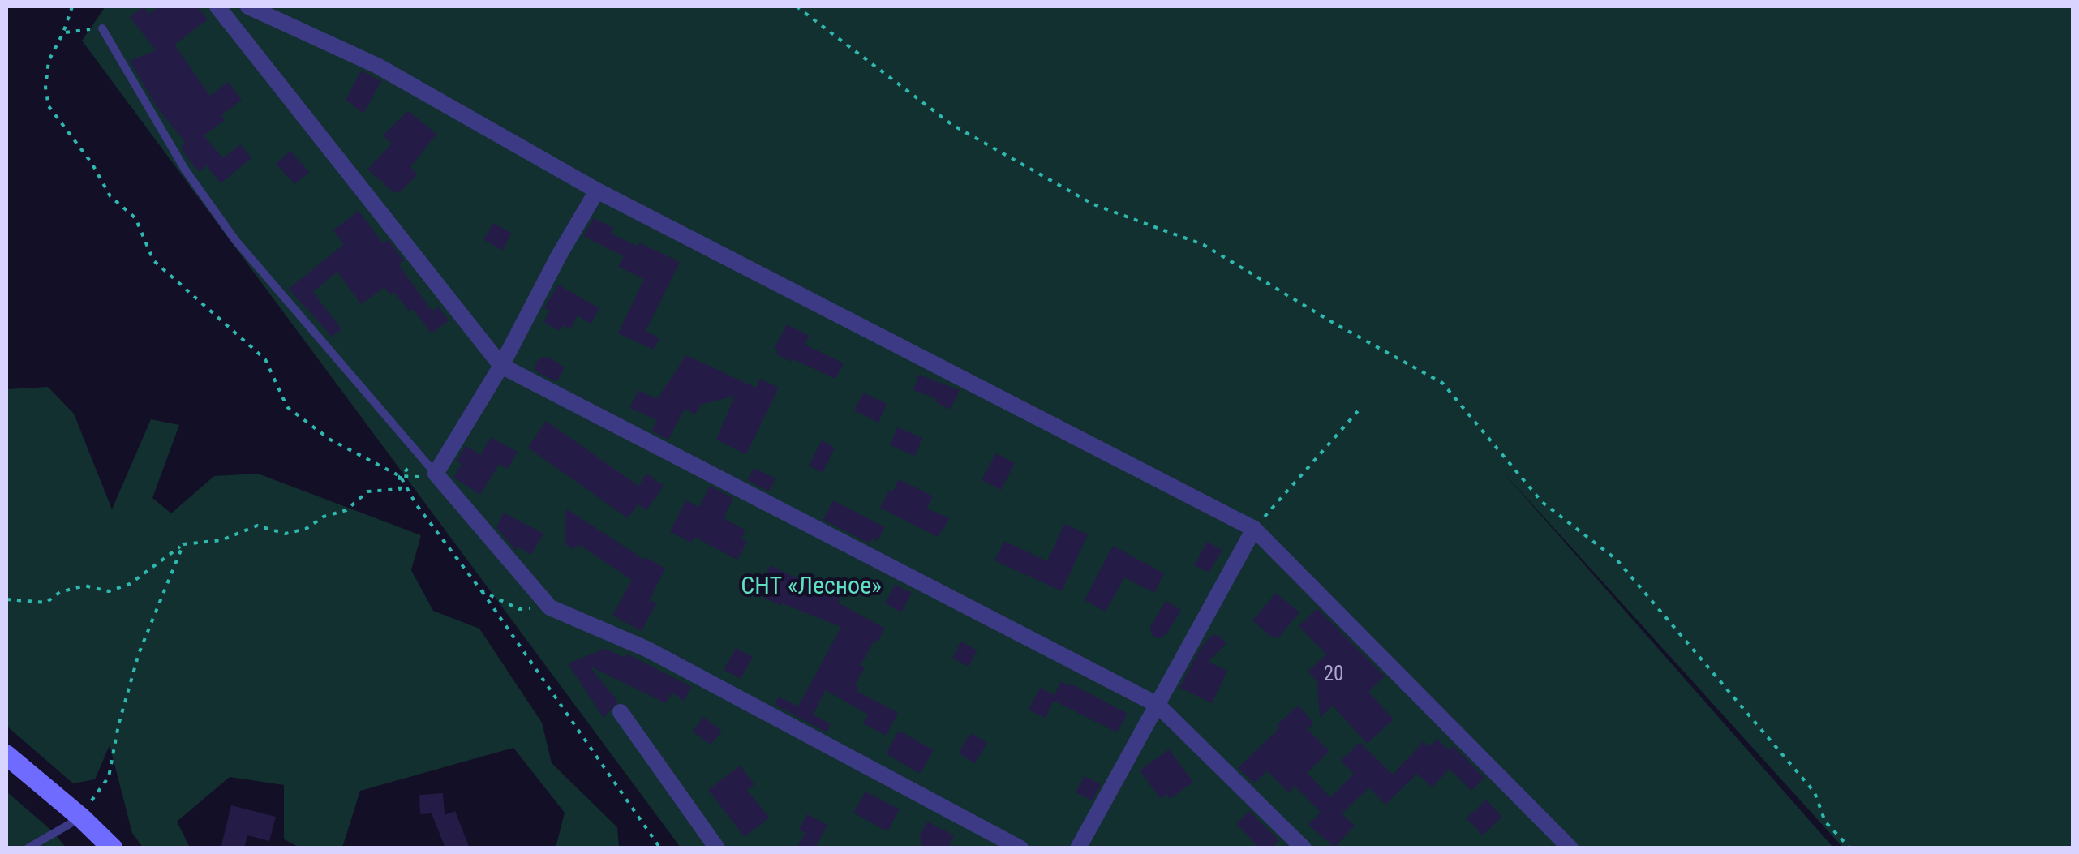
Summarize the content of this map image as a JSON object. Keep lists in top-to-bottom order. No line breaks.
{"parks":["СНТ «Лесное»"],"house_numbers":["20"]}
